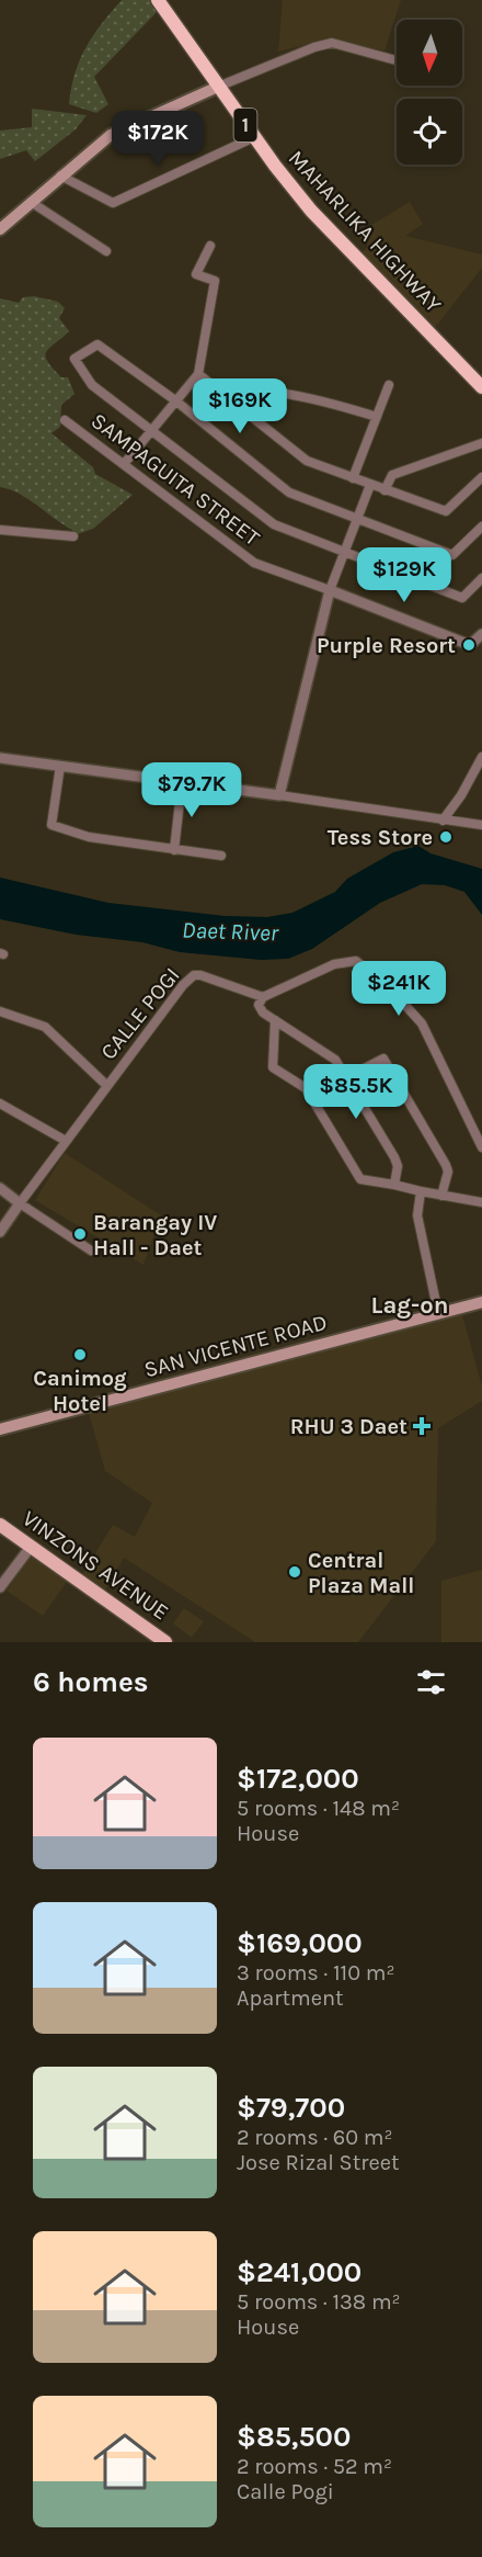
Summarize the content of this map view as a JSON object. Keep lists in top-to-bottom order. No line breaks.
{"streets":{"highway":["1","MAHARLIKA HIGHWAY"],"main road":["SAN VICENTE ROAD","VINZONS AVENUE"],"street":["SAMPAGUITA STREET","CALLE POGI"]},"districts":["Lag-on"],"water":["Daet River"],"places":{"other":["Purple Resort","Tess Store","Barangay IV Hall - Daet","Canimog Hotel","Central Plaza Mall"],"health":["RHU 3 Daet"]},"north":"bottom","page":{"price":["$172K","$169K","$129K","$79.7K","$241K","$85.5K"],"heading":"6 homes","list":[{"name":"$172,000","note":"5 rooms · 148 m² · House"},{"name":"$169,000","note":"3 rooms · 110 m² · Apartment"},{"name":"$79,700","note":"2 rooms · 60 m² · Jose Rizal Street"},{"name":"$241,000","note":"5 rooms · 138 m² · House"},{"name":"$85,500","note":"2 rooms · 52 m² · Calle Pogi"}]}}
